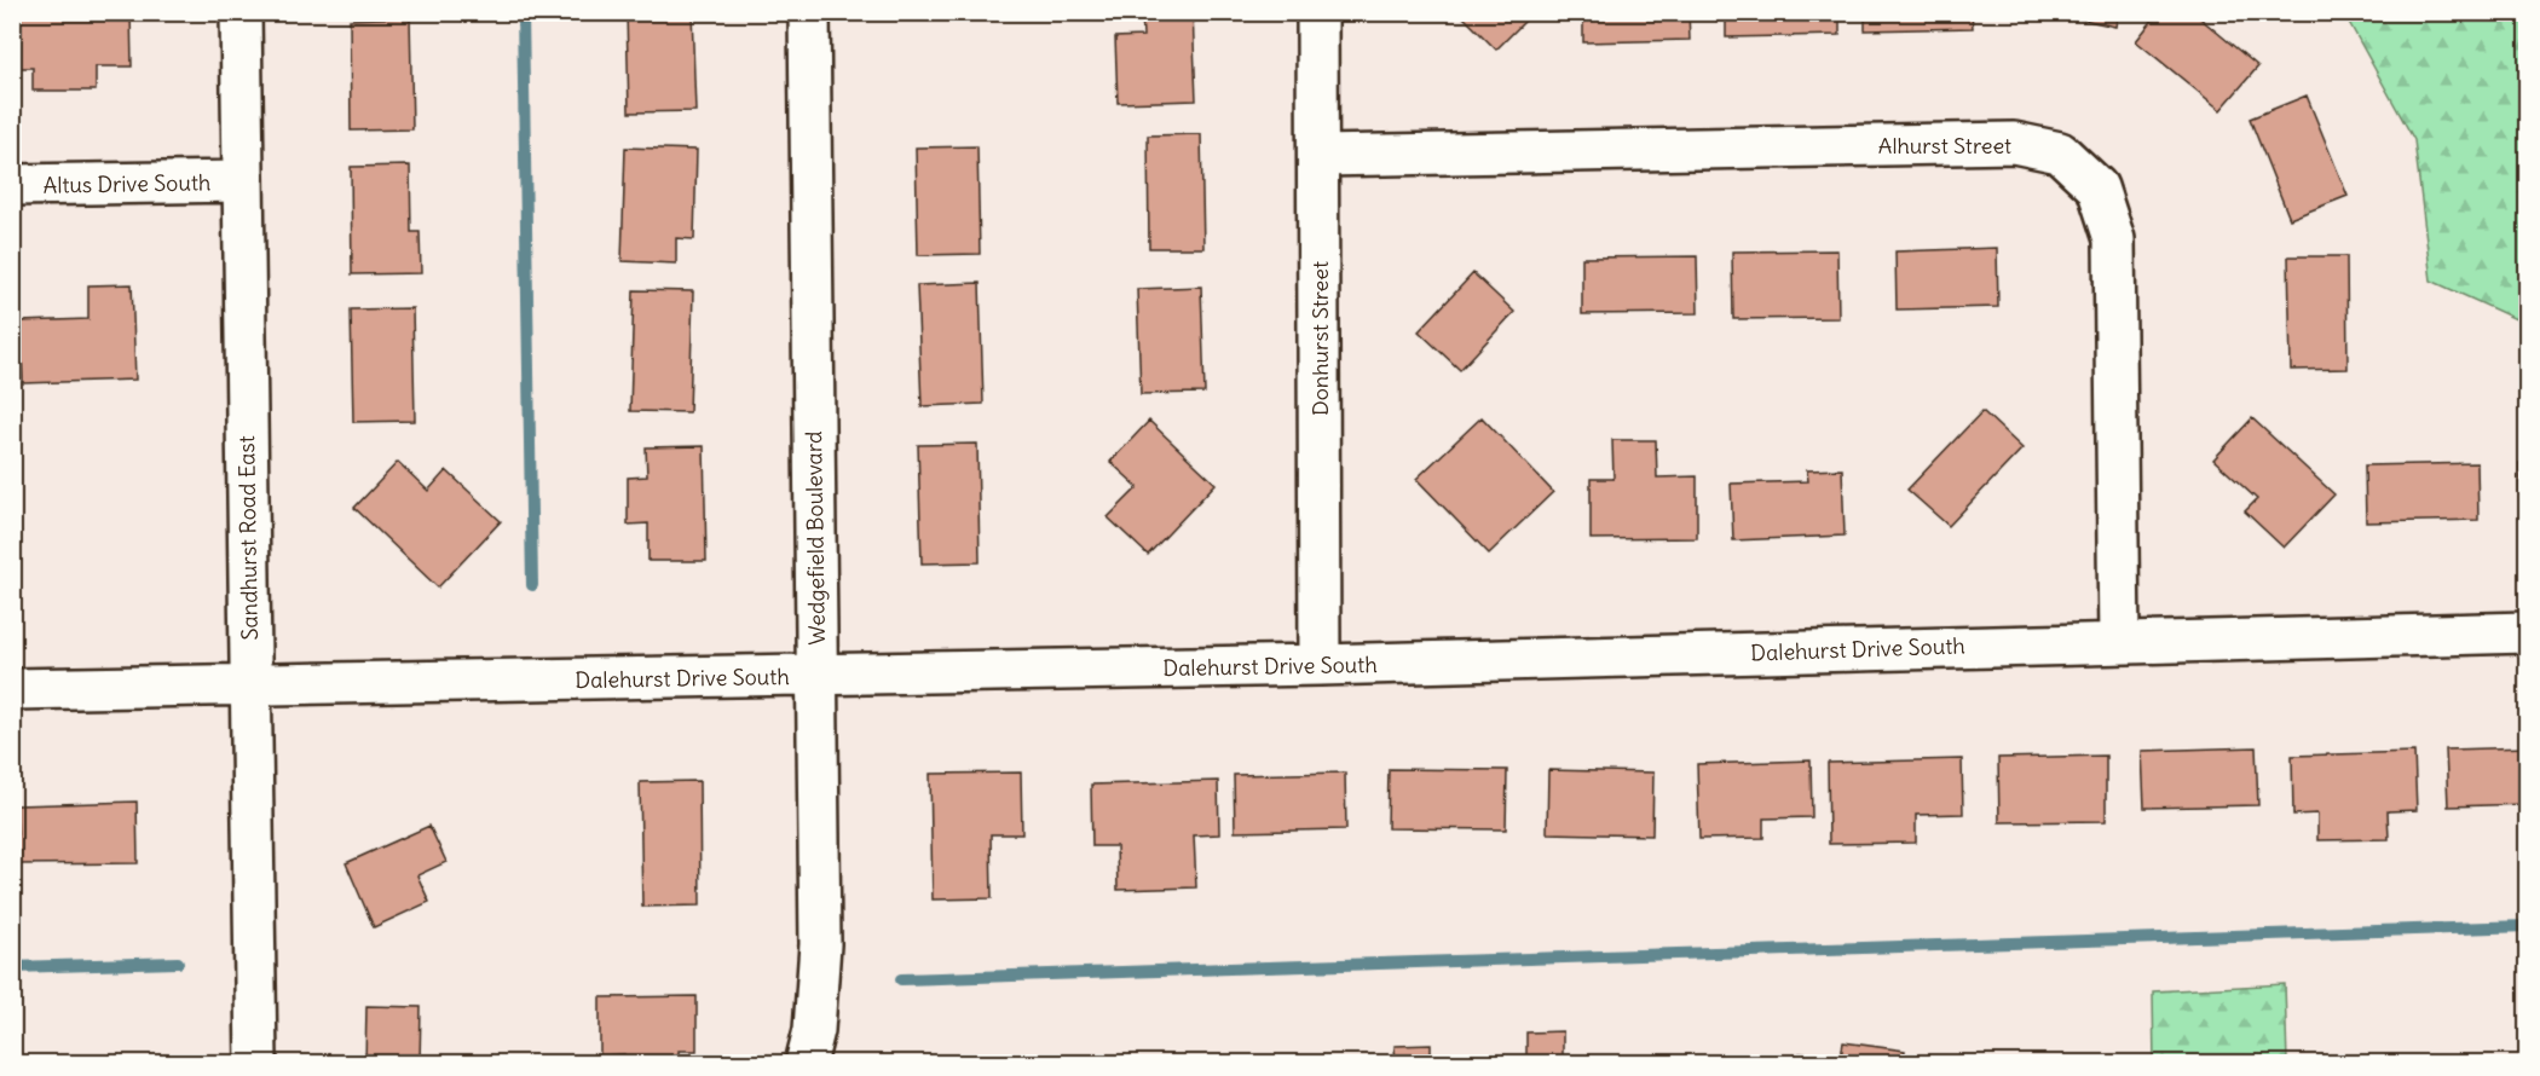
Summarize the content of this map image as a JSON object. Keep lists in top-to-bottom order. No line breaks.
{"streets":{"street":["Alhurst Street","Altus Drive South","Donhurst Street","Sandhurst Road East","Wedgefield Boulevard","Dalehurst Drive South"]},"crossings":[["Alhurst Street","Donhurst Street"],["Alhurst Street","Dalehurst Drive South"],["Altus Drive South","Sandhurst Road East"],["Donhurst Street","Dalehurst Drive South"],["Sandhurst Road East","Dalehurst Drive South"],["Wedgefield Boulevard","Dalehurst Drive South"]]}
